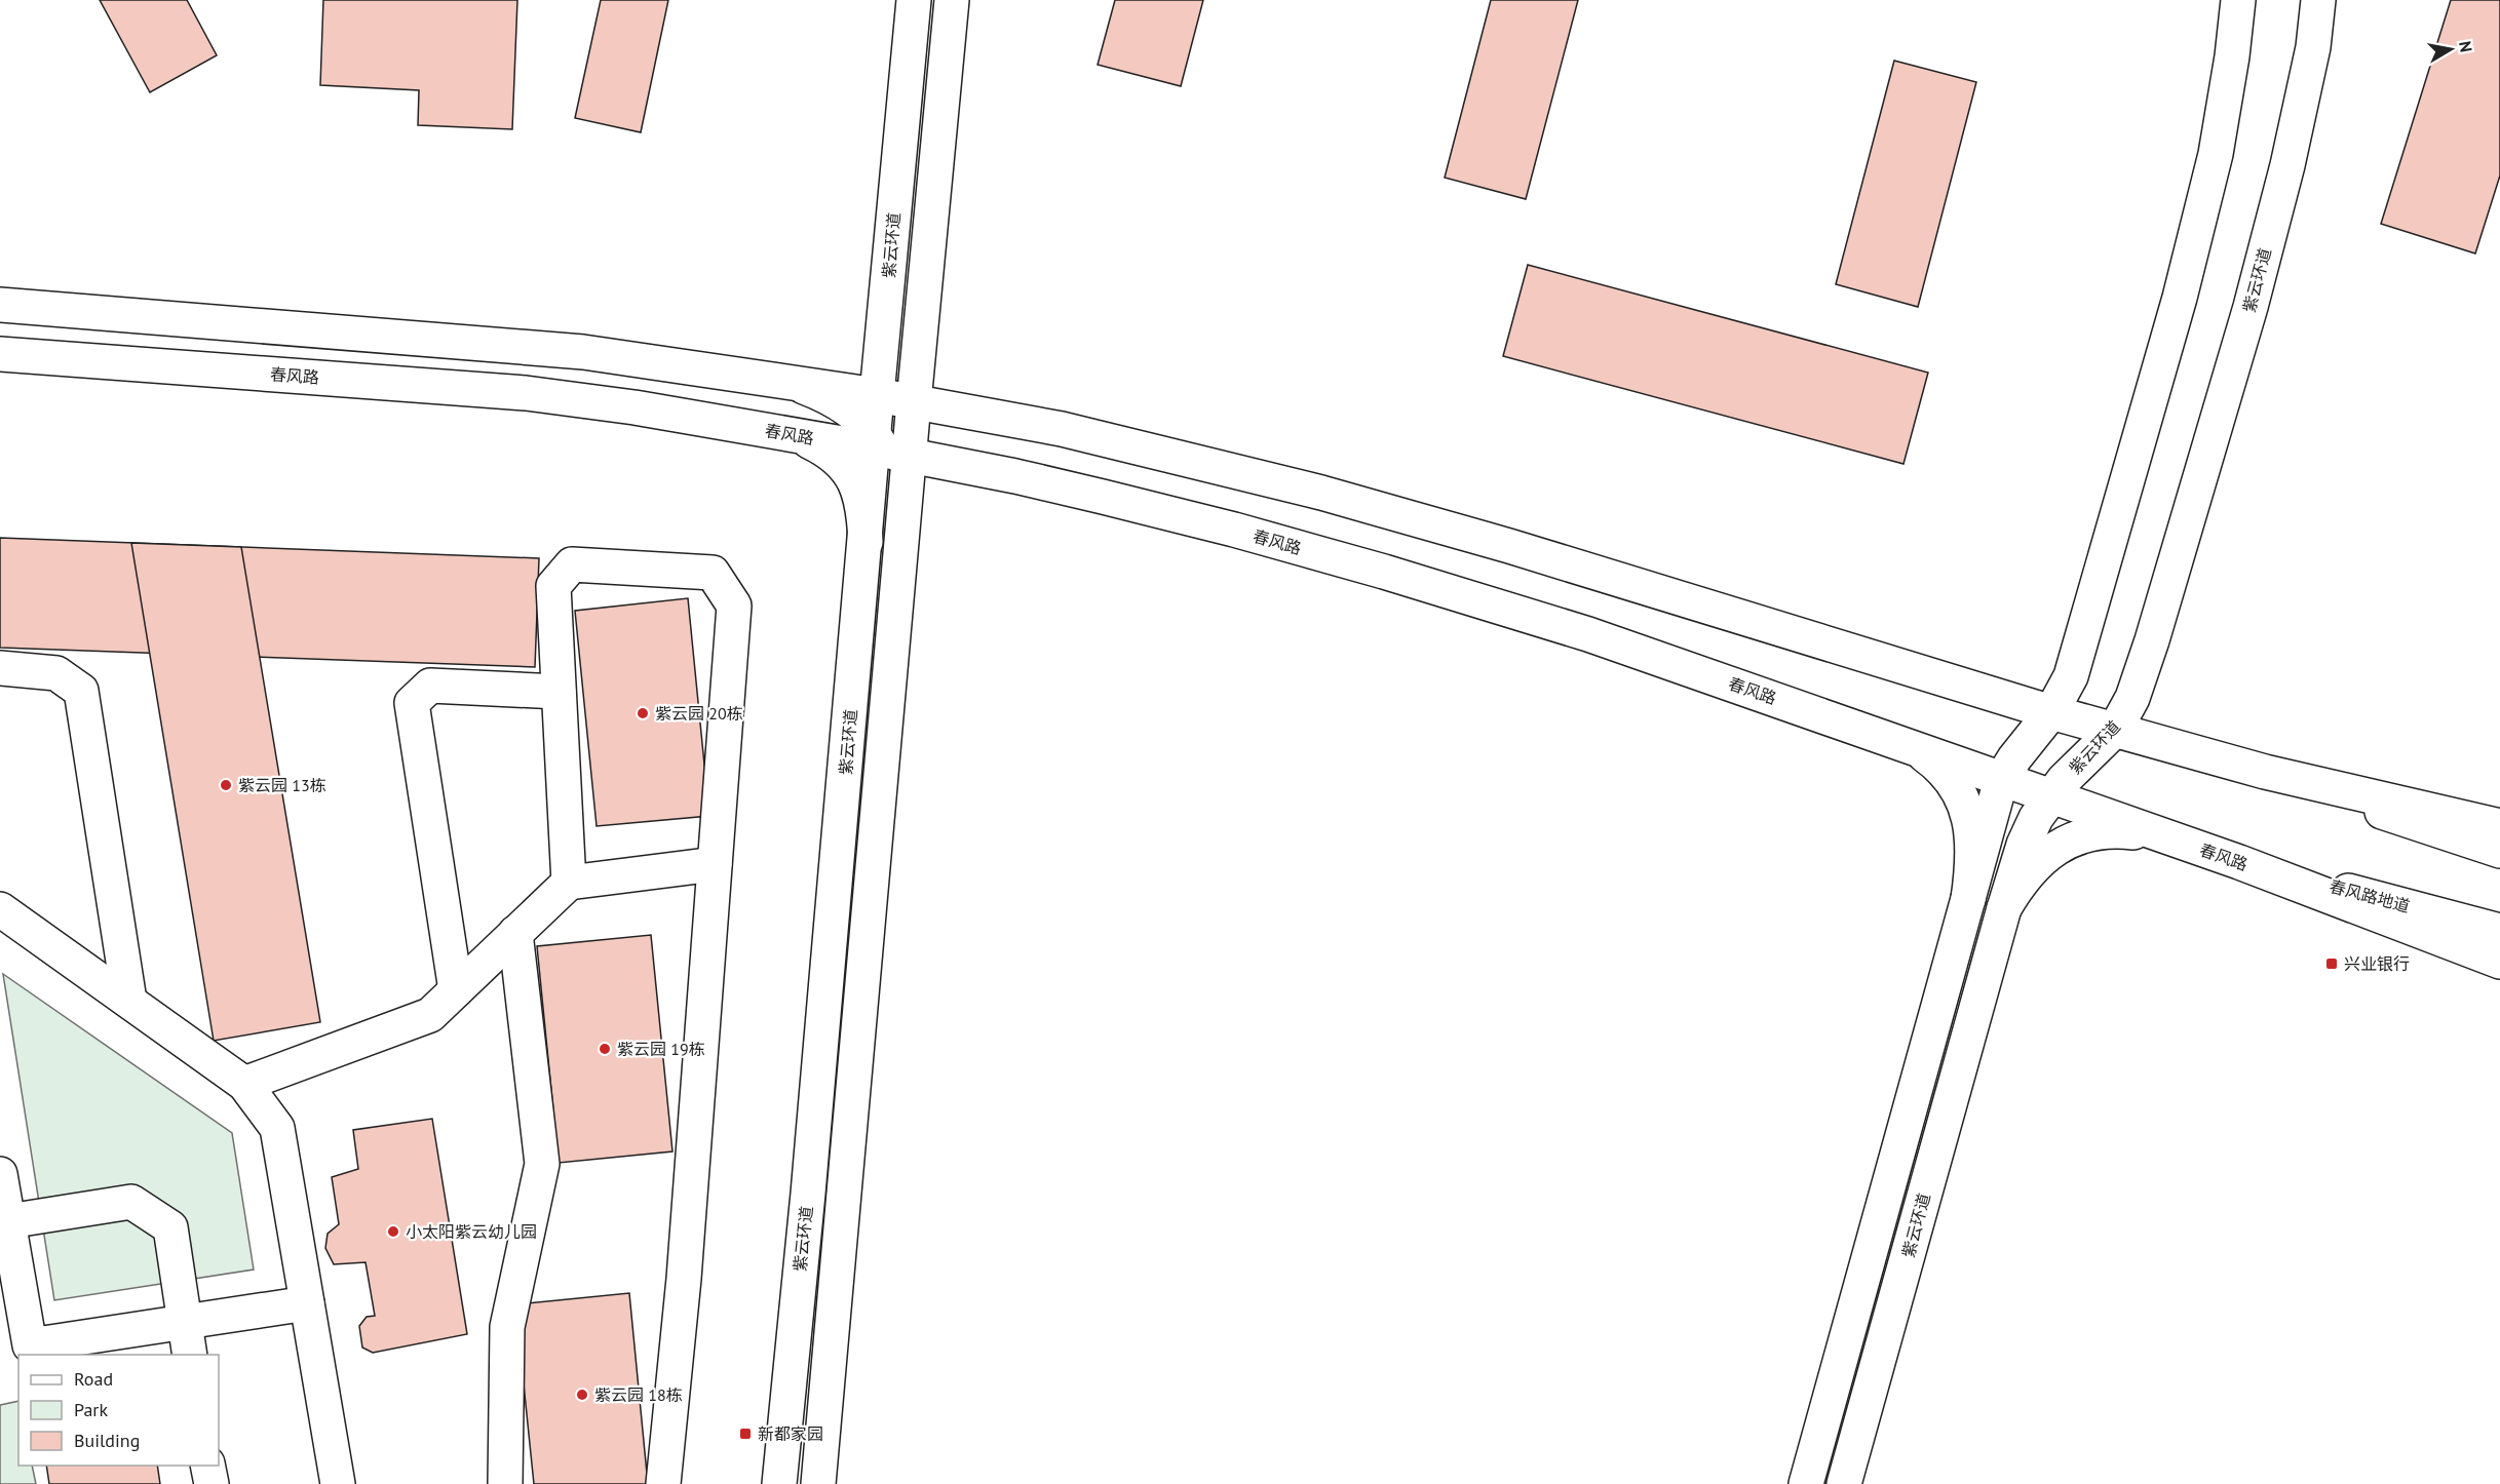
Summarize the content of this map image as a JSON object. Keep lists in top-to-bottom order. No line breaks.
{"streets":{"street":["紫云环道","春风路","春风路地道"]},"crossings":[["紫云环道","春风路"],["春风路","春风路地道"]],"places":{"other":["紫云园 20栋","紫云园 13栋","紫云园 19栋","小太阳紫云幼儿园","紫云园 18栋"],"transit":["兴业银行","新都家园"]},"legend":["Road","Park","Building"],"north":"right"}
